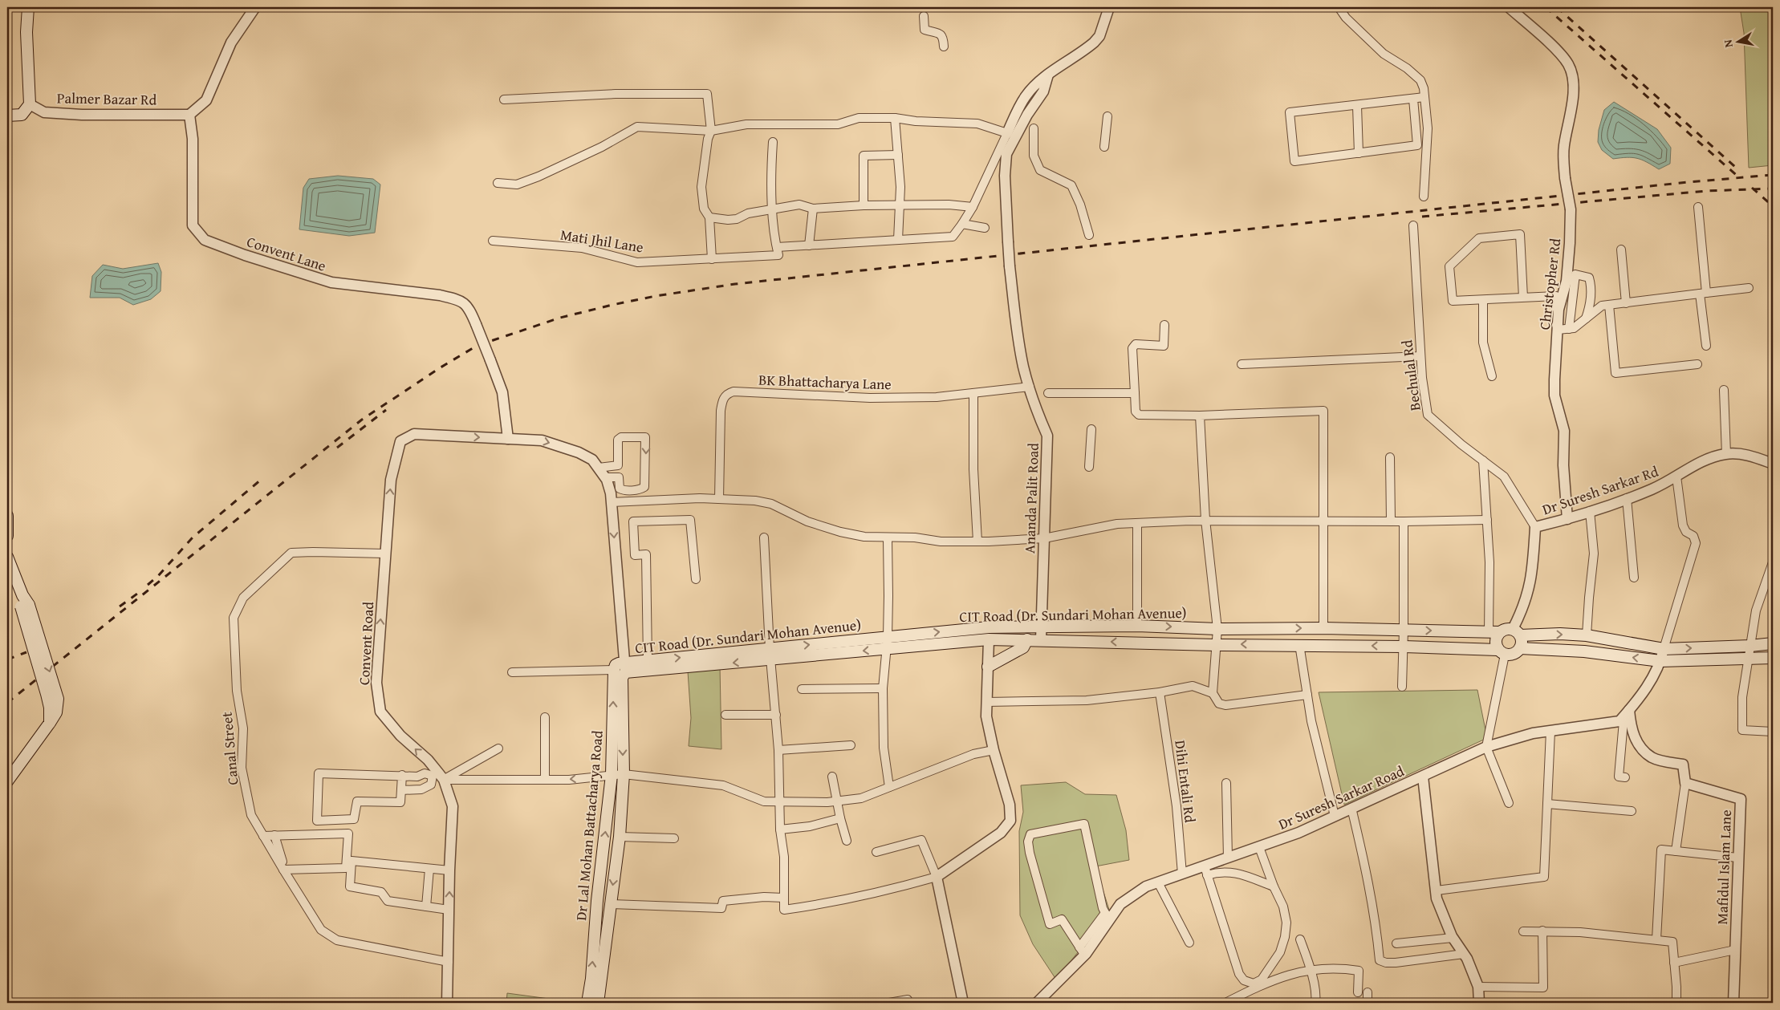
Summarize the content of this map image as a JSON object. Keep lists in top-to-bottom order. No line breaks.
{"streets":{"main road":["CIT Road (Dr. Sundari Mohan Avenue)","Dr Lal Mohan Battacharya Road"],"street":["Palmer Bazar Rd","Mati Jhil Lane","Convent Lane","Christopher Rd","Bechulal Rd","BK Bhattacharya Lane","Dr Suresh Sarkar Rd","Ananda Palit Road","Convent Road","Canal Street","Dihi Entali Rd","Dr Suresh Sarkar Road","Mafidul Islam Lane"]},"crossings":[["Palmer Bazar Rd","Convent Lane"],["Convent Lane","Convent Road"],["Christopher Rd","Dr Suresh Sarkar Rd"],["Bechulal Rd","Dr Suresh Sarkar Rd"],["BK Bhattacharya Lane","Ananda Palit Road"],["Dr Suresh Sarkar Rd","CIT Road (Dr. Sundari Mohan Avenue)"],["Ananda Palit Road","CIT Road (Dr. Sundari Mohan Avenue)"],["CIT Road (Dr. Sundari Mohan Avenue)","Dr Lal Mohan Battacharya Road"],["Convent Road","Canal Street"],["Dihi Entali Rd","Dr Suresh Sarkar Road"]],"north":"left"}
